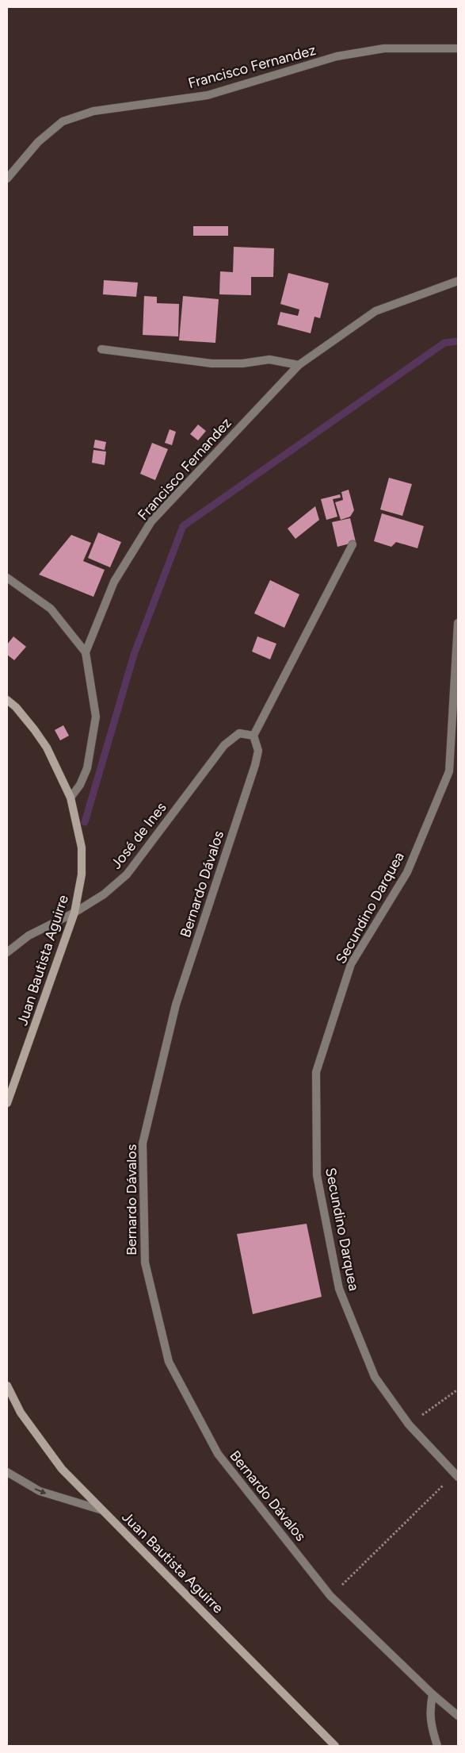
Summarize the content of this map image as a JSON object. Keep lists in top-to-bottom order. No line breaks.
{"streets":{"main road":["Juan Bautista Aguirre"],"street":["Francisco Fernandez","José de Ines","Bernardo Dávalos","Secundino Darquea"]},"crossings":[["José de Ines","Bernardo Dávalos"],["José de Ines","Juan Bautista Aguirre"]]}
